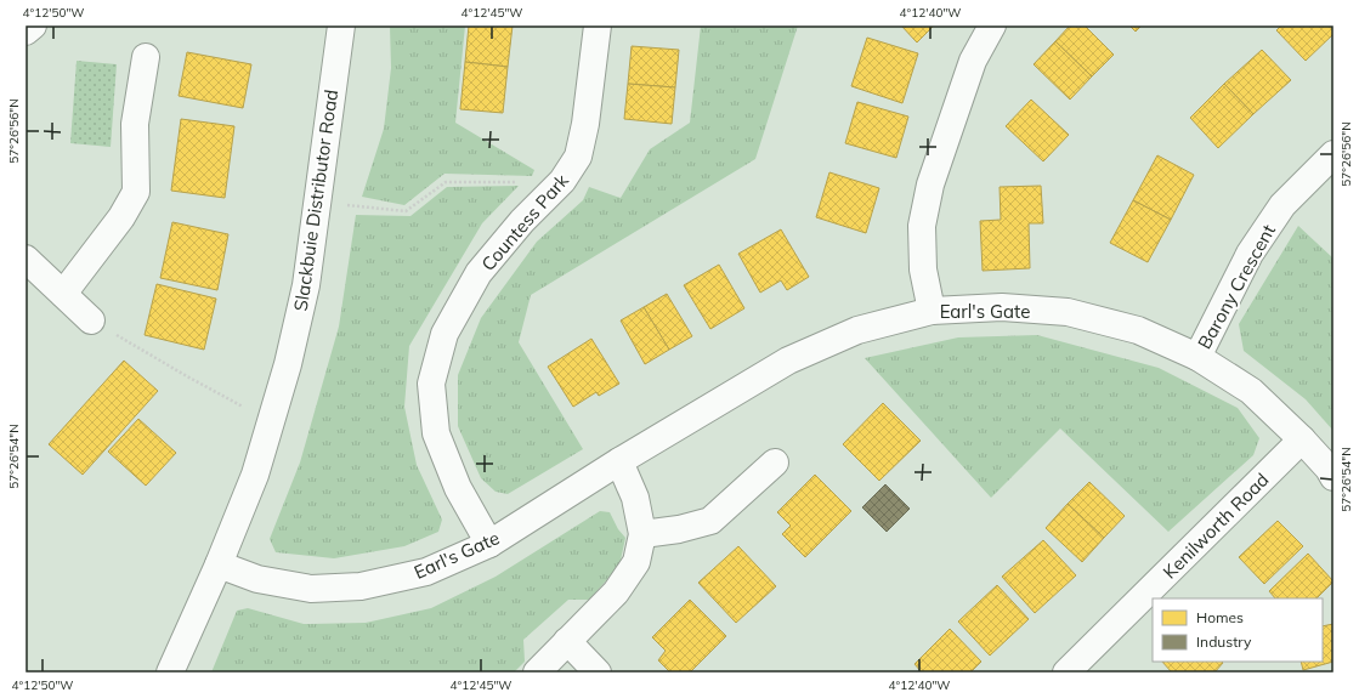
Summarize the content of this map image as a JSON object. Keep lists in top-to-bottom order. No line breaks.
{"streets":{"street":["Slackbuie Distributor Road","Countess Park","Barony Crescent","Earl's Gate","Kenilworth Road"]},"crossings":[["Slackbuie Distributor Road","Earl's Gate"],["Countess Park","Earl's Gate"],["Barony Crescent","Earl's Gate"],["Earl's Gate","Kenilworth Road"]],"legend":["Homes","Industry"],"coordinates":["4°12'50\"W","4°12'45\"W","4°12'40\"W","57°26'56\"N","57°26'54\"N"]}
